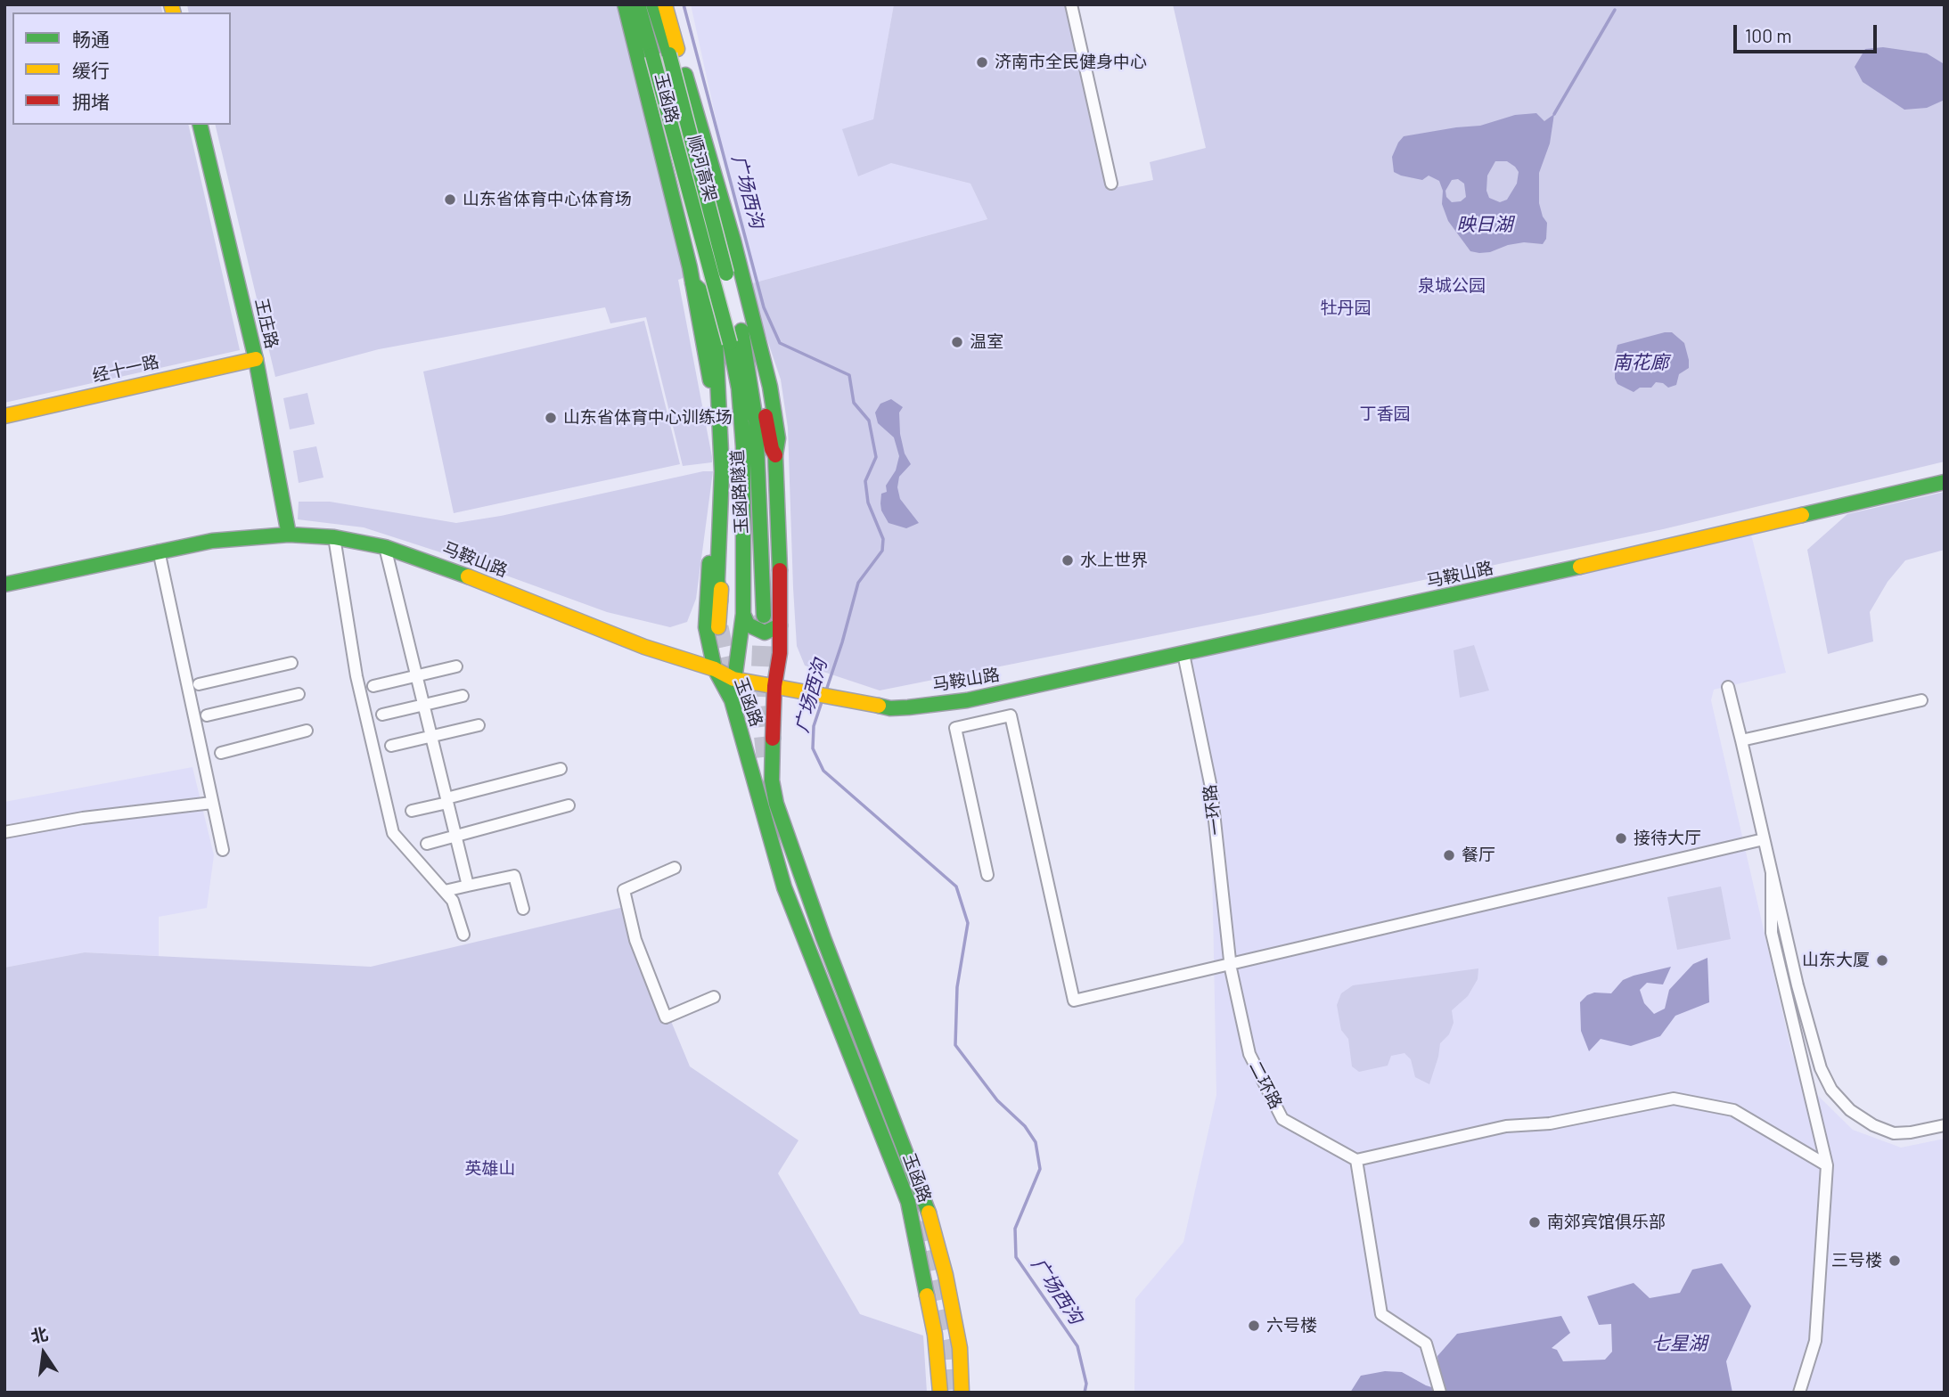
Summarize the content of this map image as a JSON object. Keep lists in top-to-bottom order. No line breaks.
{"streets":{"main road":["玉函路","顺河高架","王庄路","经十一路","玉函路隧道","马鞍山路"],"street":["一环路","二环路"]},"crossings":[["玉函路","马鞍山路"],["顺河高架","玉函路隧道"],["王庄路","经十一路"],["王庄路","马鞍山路"],["马鞍山路","一环路"],["一环路","二环路"]],"water":["广场西沟","映日湖","南花廊","七星湖"],"parks":["泉城公园","牡丹园","丁香园","英雄山"],"places":["济南市全民健身中心","山东省体育中心体育场","温室","山东省体育中心训练场","水上世界","接待大厅","餐厅","山东大厦","南郊宾馆俱乐部","三号楼","六号楼"],"legend":["畅通","缓行","拥堵"],"scale_bar":"100 m","north":"top"}
